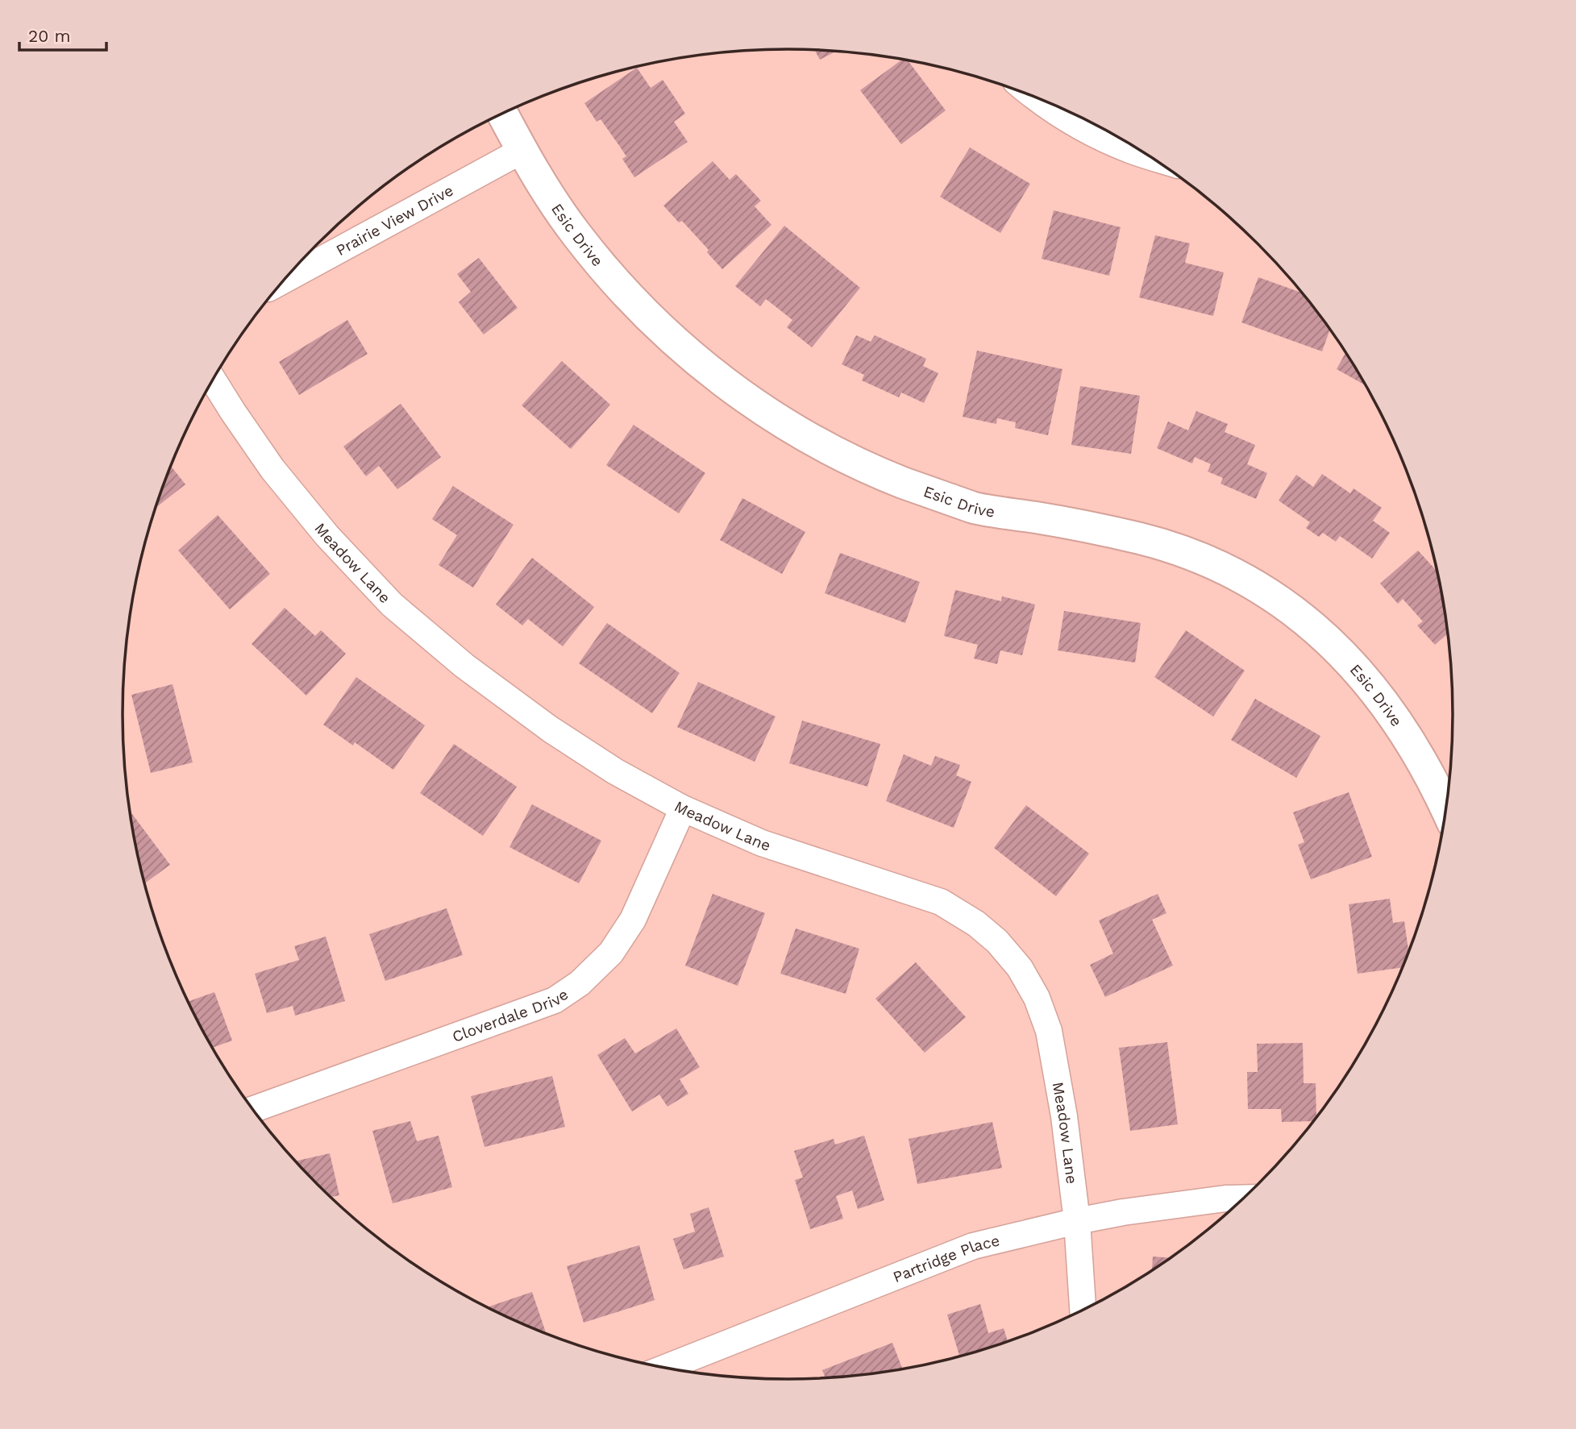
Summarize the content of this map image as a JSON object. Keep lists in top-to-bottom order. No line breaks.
{"streets":{"street":["Prairie View Drive","Esic Drive","Meadow Lane","Cloverdale Drive","Partridge Place"]},"crossings":[["Prairie View Drive","Esic Drive"],["Meadow Lane","Cloverdale Drive"],["Meadow Lane","Partridge Place"]],"scale_bar":"20 m"}
